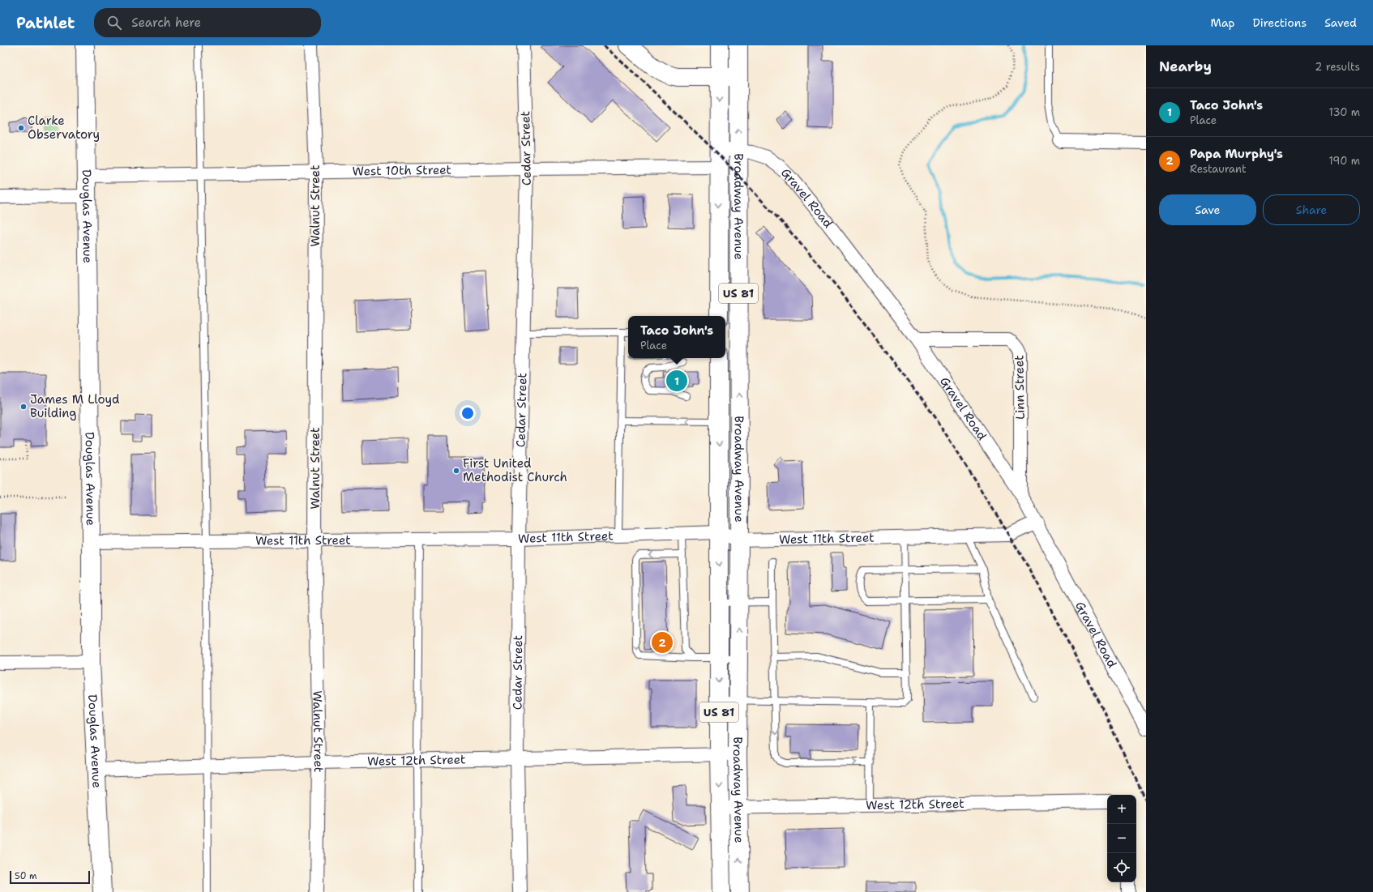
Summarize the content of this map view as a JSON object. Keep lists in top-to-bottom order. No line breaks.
{"streets":{"main road":["Broadway Avenue","Douglas Avenue","US 81"],"street":["Cedar Street","West 10th Street","Gravel Road","Walnut Street","Linn Street","West 11th Street","West 12th Street"]},"crossings":[["Cedar Street","West 10th Street"],["Cedar Street","West 11th Street"],["Cedar Street","West 12th Street"],["West 10th Street","Walnut Street"],["West 10th Street","Broadway Avenue"],["West 10th Street","Douglas Avenue"],["Gravel Road","Broadway Avenue"],["Gravel Road","Linn Street"],["Gravel Road","West 11th Street"],["Walnut Street","West 11th Street"],["Walnut Street","West 12th Street"],["Broadway Avenue","West 11th Street"],["Broadway Avenue","West 12th Street"],["Douglas Avenue","West 11th Street"],["Douglas Avenue","West 12th Street"]],"places":["Clarke Observatory","James M Lloyd Building","First United Methodist Church"],"scale_bar":"50 m","page":{"header":"Pathlet","search":"Search here","nav":["Map","Directions","Saved"],"heading":["Nearby","2 results"],"list":[{"mark":"1","name":"Taco John's","note":"Place","value":"130 m"},{"mark":"2","name":"Papa Murphy's","note":"Restaurant","value":"190 m"}],"buttons":["Save","Share"],"popup":["Taco John's","Place"],"pins":["1","2"],"map_buttons":["+","−"],"scale":"50 m"}}
